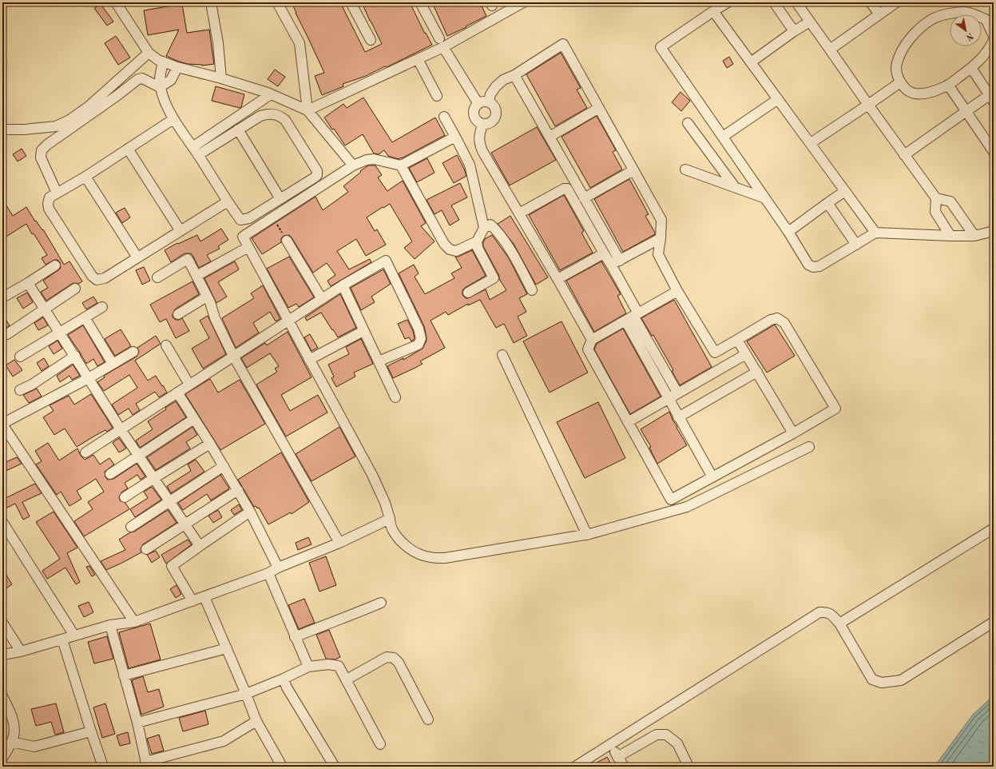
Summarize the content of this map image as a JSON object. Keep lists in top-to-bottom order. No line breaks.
{"north":"bottom right"}
